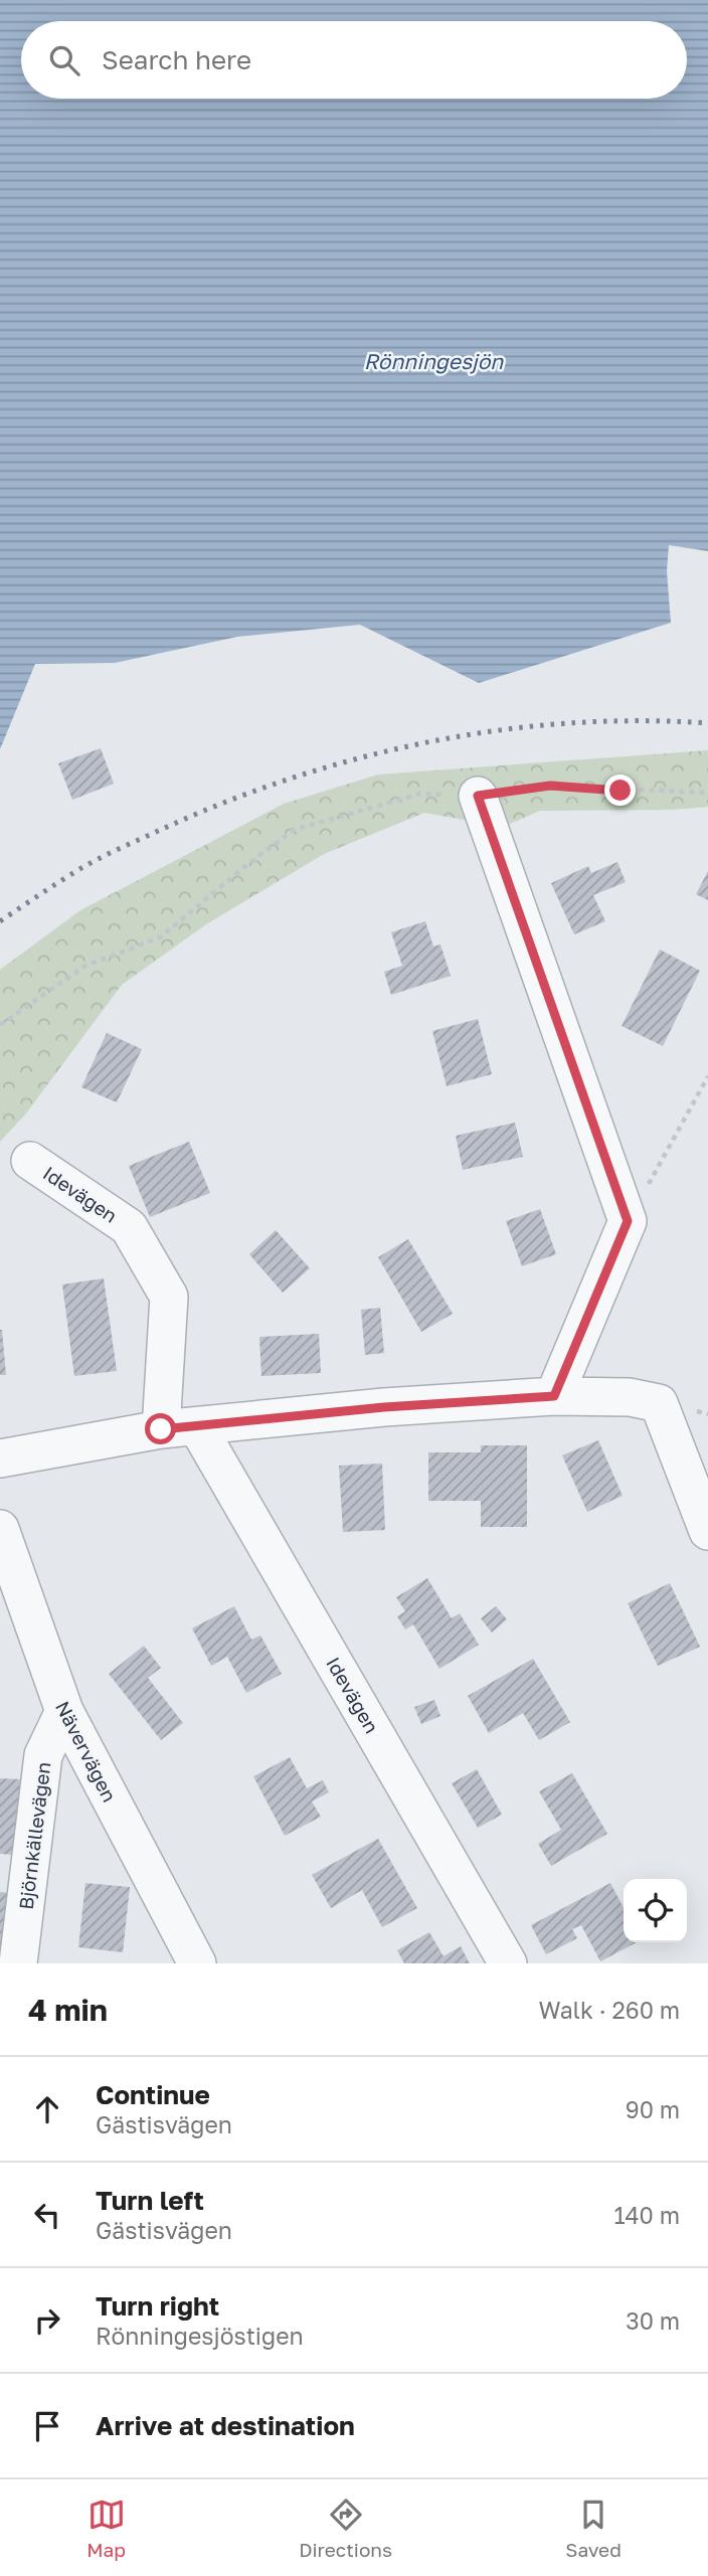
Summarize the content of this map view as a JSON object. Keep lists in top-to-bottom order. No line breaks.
{"streets":{"street":["Idevägen","Nävervägen","Björnkällevägen"]},"crossings":[["Nävervägen","Björnkällevägen"]],"water":["Rönningesjön"],"page":{"search":"Search here","heading":["4 min","Walk · 260 m"],"list":[["Continue","Gästisvägen","90 m"],["Turn left","Gästisvägen","140 m"],["Turn right","Rönningesjöstigen","30 m"],"Arrive at destination"],"nav":["Map","Directions","Saved"]}}
